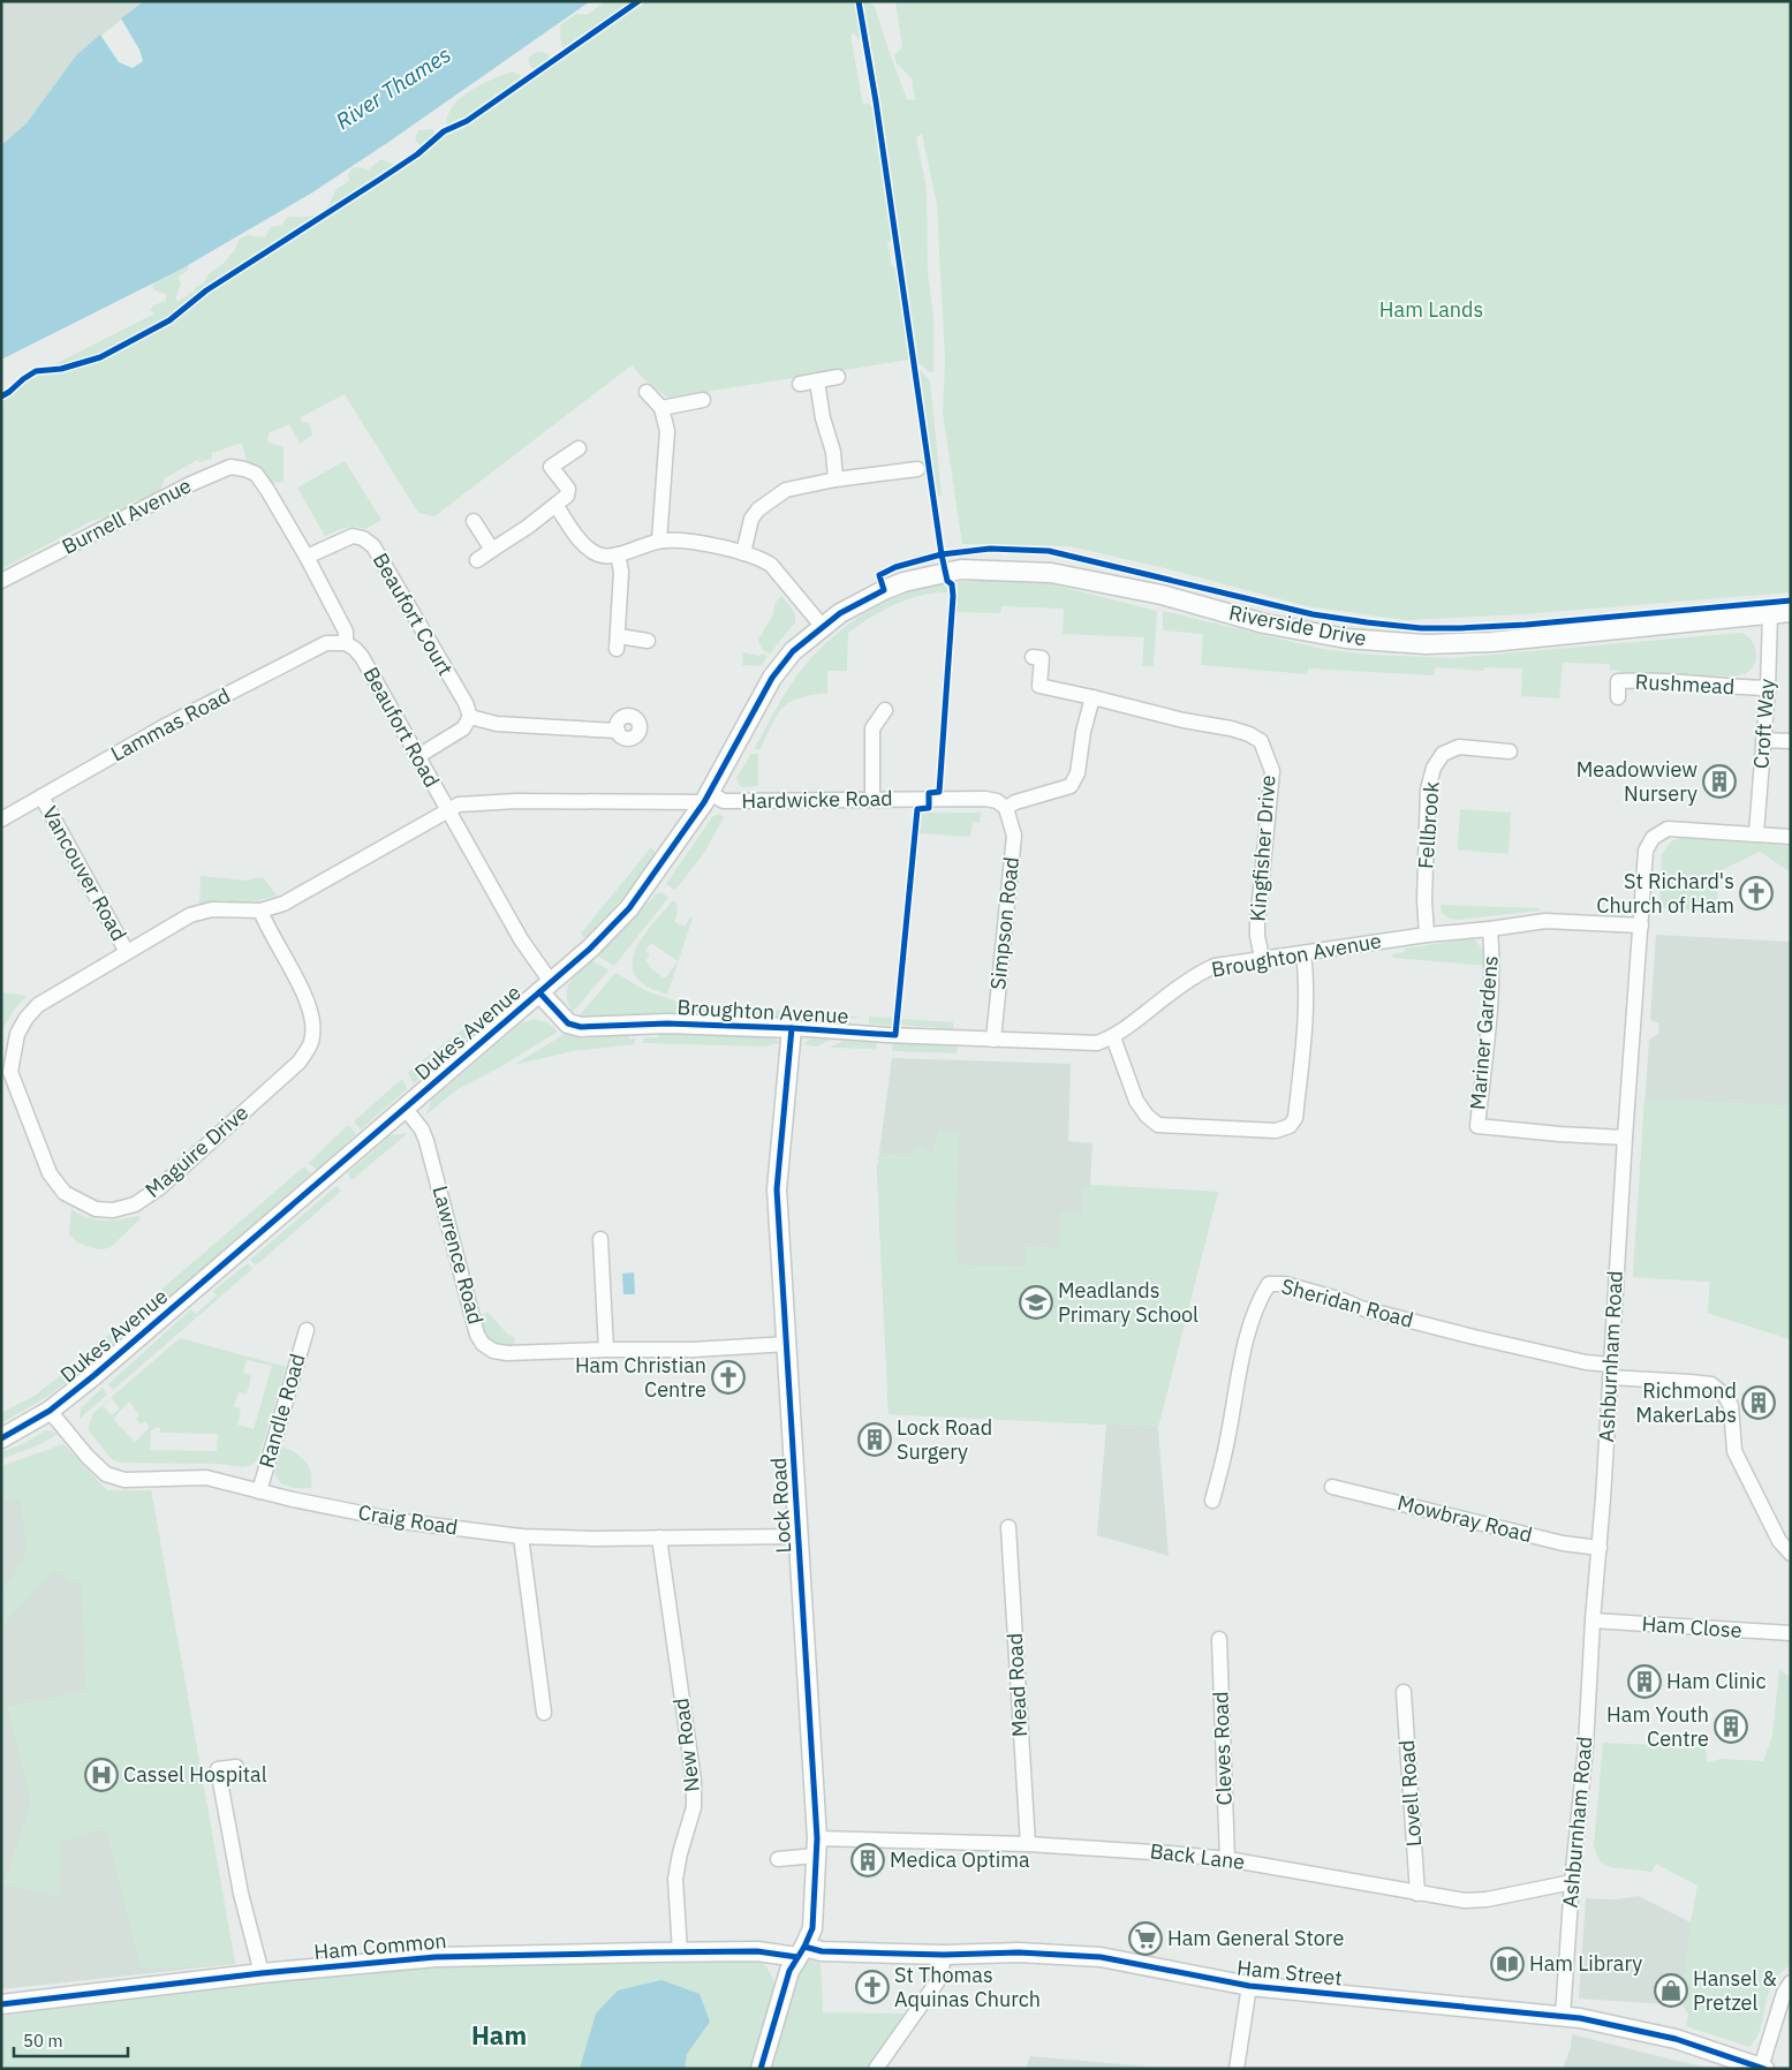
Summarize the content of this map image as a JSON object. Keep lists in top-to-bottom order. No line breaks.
{"streets":{"street":["Burnell Avenue","Beaufort Court","Riverside Drive","Rushmead","Croft Way","Lammas Road","Beaufort Road","Hardwicke Road","Fellbrook","Kingfisher Drive","Vancouver Road","Simpson Road","Broughton Avenue","Dukes Avenue","Mariner Gardens","Maguire Drive","Lawrence Road","Sheridan Road","Ashburnham Road","Randle Road","Lock Road","Mowbray Road","Craig Road","Ham Close","Mead Road","New Road","Cleves Road","Lovell Road","Back Lane","Ham Common","Ham Street"]},"crossings":[["Burnell Avenue","Beaufort Road"],["Beaufort Court","Beaufort Road"],["Riverside Drive","Croft Way"],["Riverside Drive","Dukes Avenue"],["Rushmead","Croft Way"],["Croft Way","Ashburnham Road"],["Lammas Road","Beaufort Road"],["Lammas Road","Vancouver Road"],["Beaufort Road","Hardwicke Road"],["Beaufort Road","Broughton Avenue"],["Beaufort Road","Dukes Avenue"],["Hardwicke Road","Simpson Road"],["Hardwicke Road","Dukes Avenue"],["Hardwicke Road","Maguire Drive"],["Fellbrook","Broughton Avenue"],["Kingfisher Drive","Broughton Avenue"],["Vancouver Road","Maguire Drive"],["Simpson Road","Broughton Avenue"],["Broughton Avenue","Dukes Avenue"],["Broughton Avenue","Mariner Gardens"],["Broughton Avenue","Ashburnham Road"],["Broughton Avenue","Lock Road"],["Dukes Avenue","Lawrence Road"],["Dukes Avenue","Craig Road"],["Mariner Gardens","Ashburnham Road"],["Lawrence Road","Lock Road"],["Sheridan Road","Ashburnham Road"],["Ashburnham Road","Mowbray Road"],["Ashburnham Road","Ham Close"],["Ashburnham Road","Back Lane"],["Ashburnham Road","Ham Street"],["Randle Road","Craig Road"],["Lock Road","Craig Road"],["Lock Road","Back Lane"],["Lock Road","Ham Common"],["Lock Road","Ham Street"],["Craig Road","New Road"],["Mead Road","Back Lane"],["New Road","Ham Common"],["Cleves Road","Back Lane"],["Lovell Road","Back Lane"],["Ham Common","Ham Street"]],"districts":["Ham"],"water":["River Thames"],"parks":["Ham Lands"],"places":{"building":["Meadowview Nursery","Richmond MakerLabs","Lock Road Surgery","Ham Clinic","Ham Youth Centre","Medica Optima"],"church":["St Richard's Church of Ham","Ham Christian Centre","St Thomas Aquinas Church"],"school or university":["Meadlands Primary School"],"hospital":["Cassel Hospital"],"supermarket":["Ham General Store"],"library":["Ham Library"],"shop":["Hansel & Pretzel"]},"scale_bar":"50 m"}
